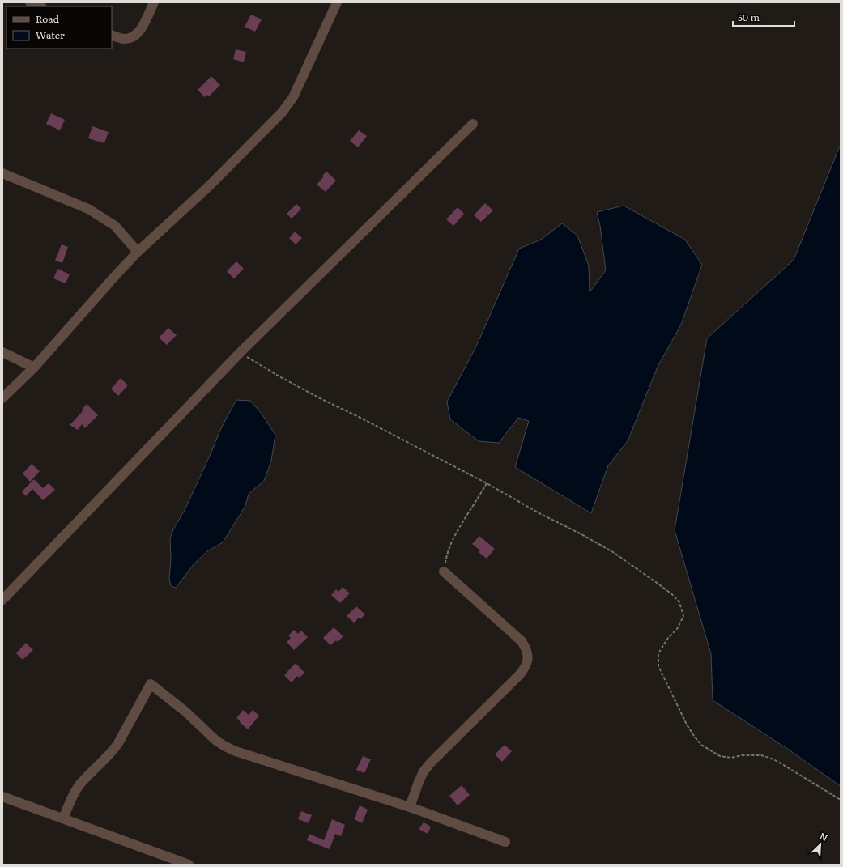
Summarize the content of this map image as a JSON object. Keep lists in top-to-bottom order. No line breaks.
{"legend":["Road","Water"],"scale_bar":"50 m","north":"top right"}
